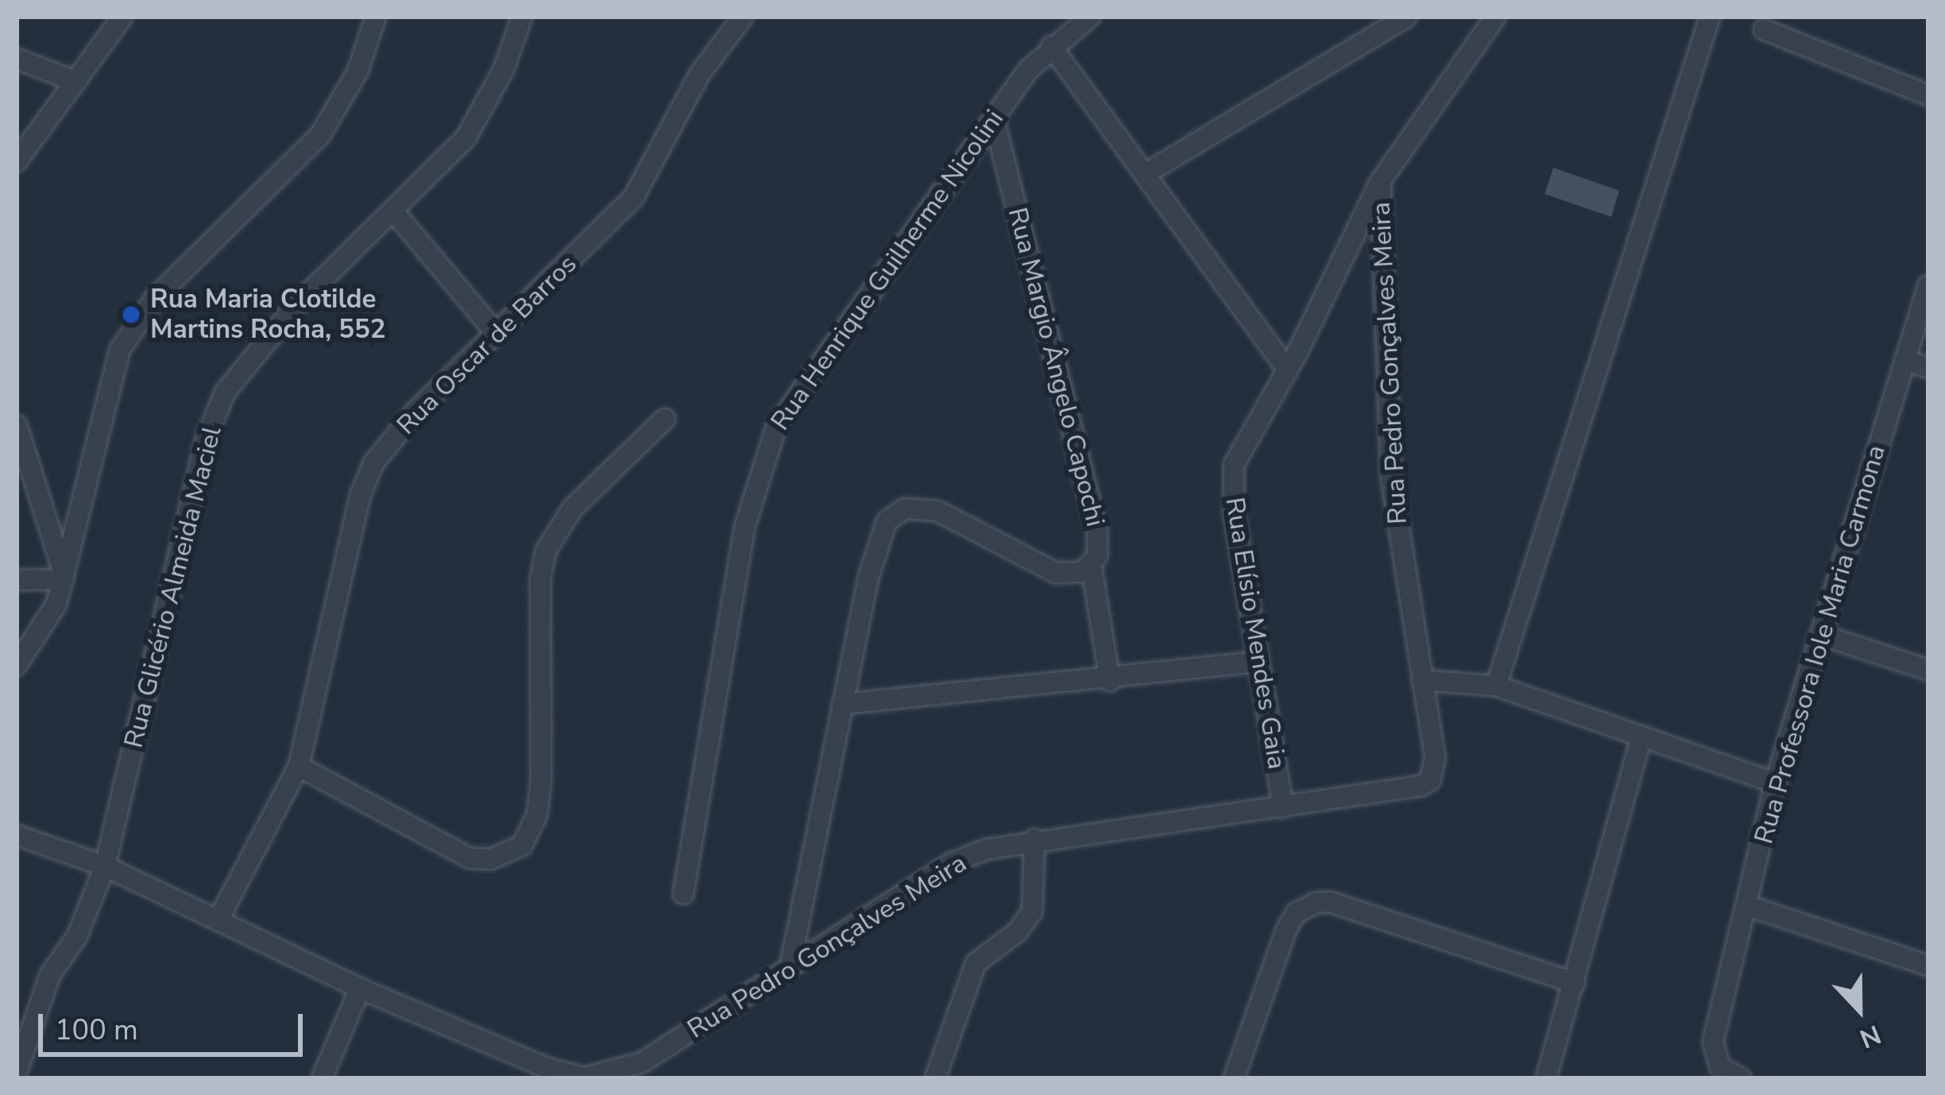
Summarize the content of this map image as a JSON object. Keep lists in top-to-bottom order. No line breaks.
{"streets":{"street":["Rua Henrique Guilherme Nicolini","Rua Oscar de Barros","Rua Pedro Gonçalves Meira","Rua Margio Ângelo Capochi","Rua Glicério Almeida Maciel","Rua Elísio Mendes Gaia","Rua Professora Iole Maria Carmona"]},"crossings":[["Rua Henrique Guilherme Nicolini","Rua Margio Ângelo Capochi"],["Rua Oscar de Barros","Rua Pedro Gonçalves Meira"],["Rua Pedro Gonçalves Meira","Rua Margio Ângelo Capochi"],["Rua Pedro Gonçalves Meira","Rua Glicério Almeida Maciel"],["Rua Pedro Gonçalves Meira","Rua Elísio Mendes Gaia"]],"places":["Rua Maria Clotilde Martins Rocha, 552"],"scale_bar":"100 m","north":"bottom"}
